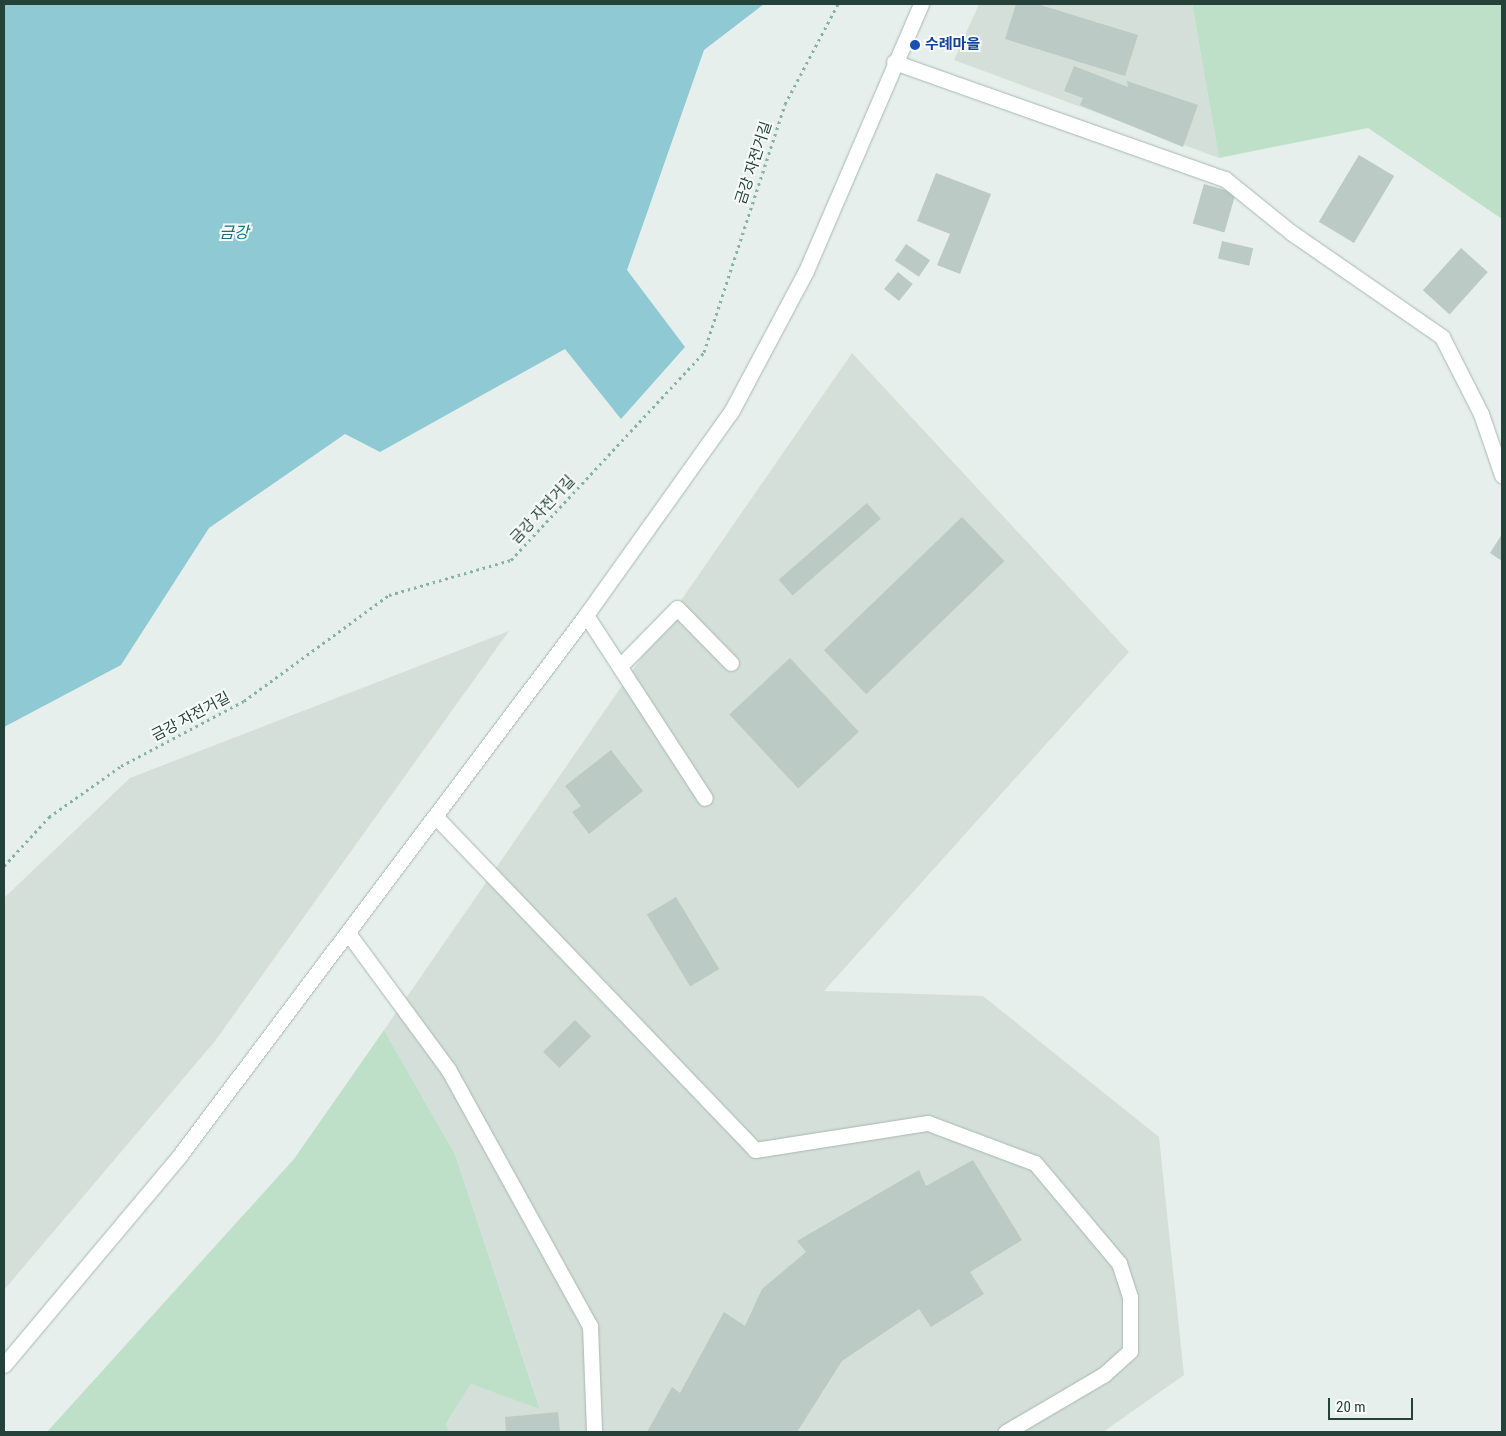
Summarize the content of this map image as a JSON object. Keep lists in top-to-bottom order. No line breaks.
{"streets":{"path":["금강 자전거길"]},"water":["금강"],"places":["수례마을"],"scale_bar":"20 m"}
